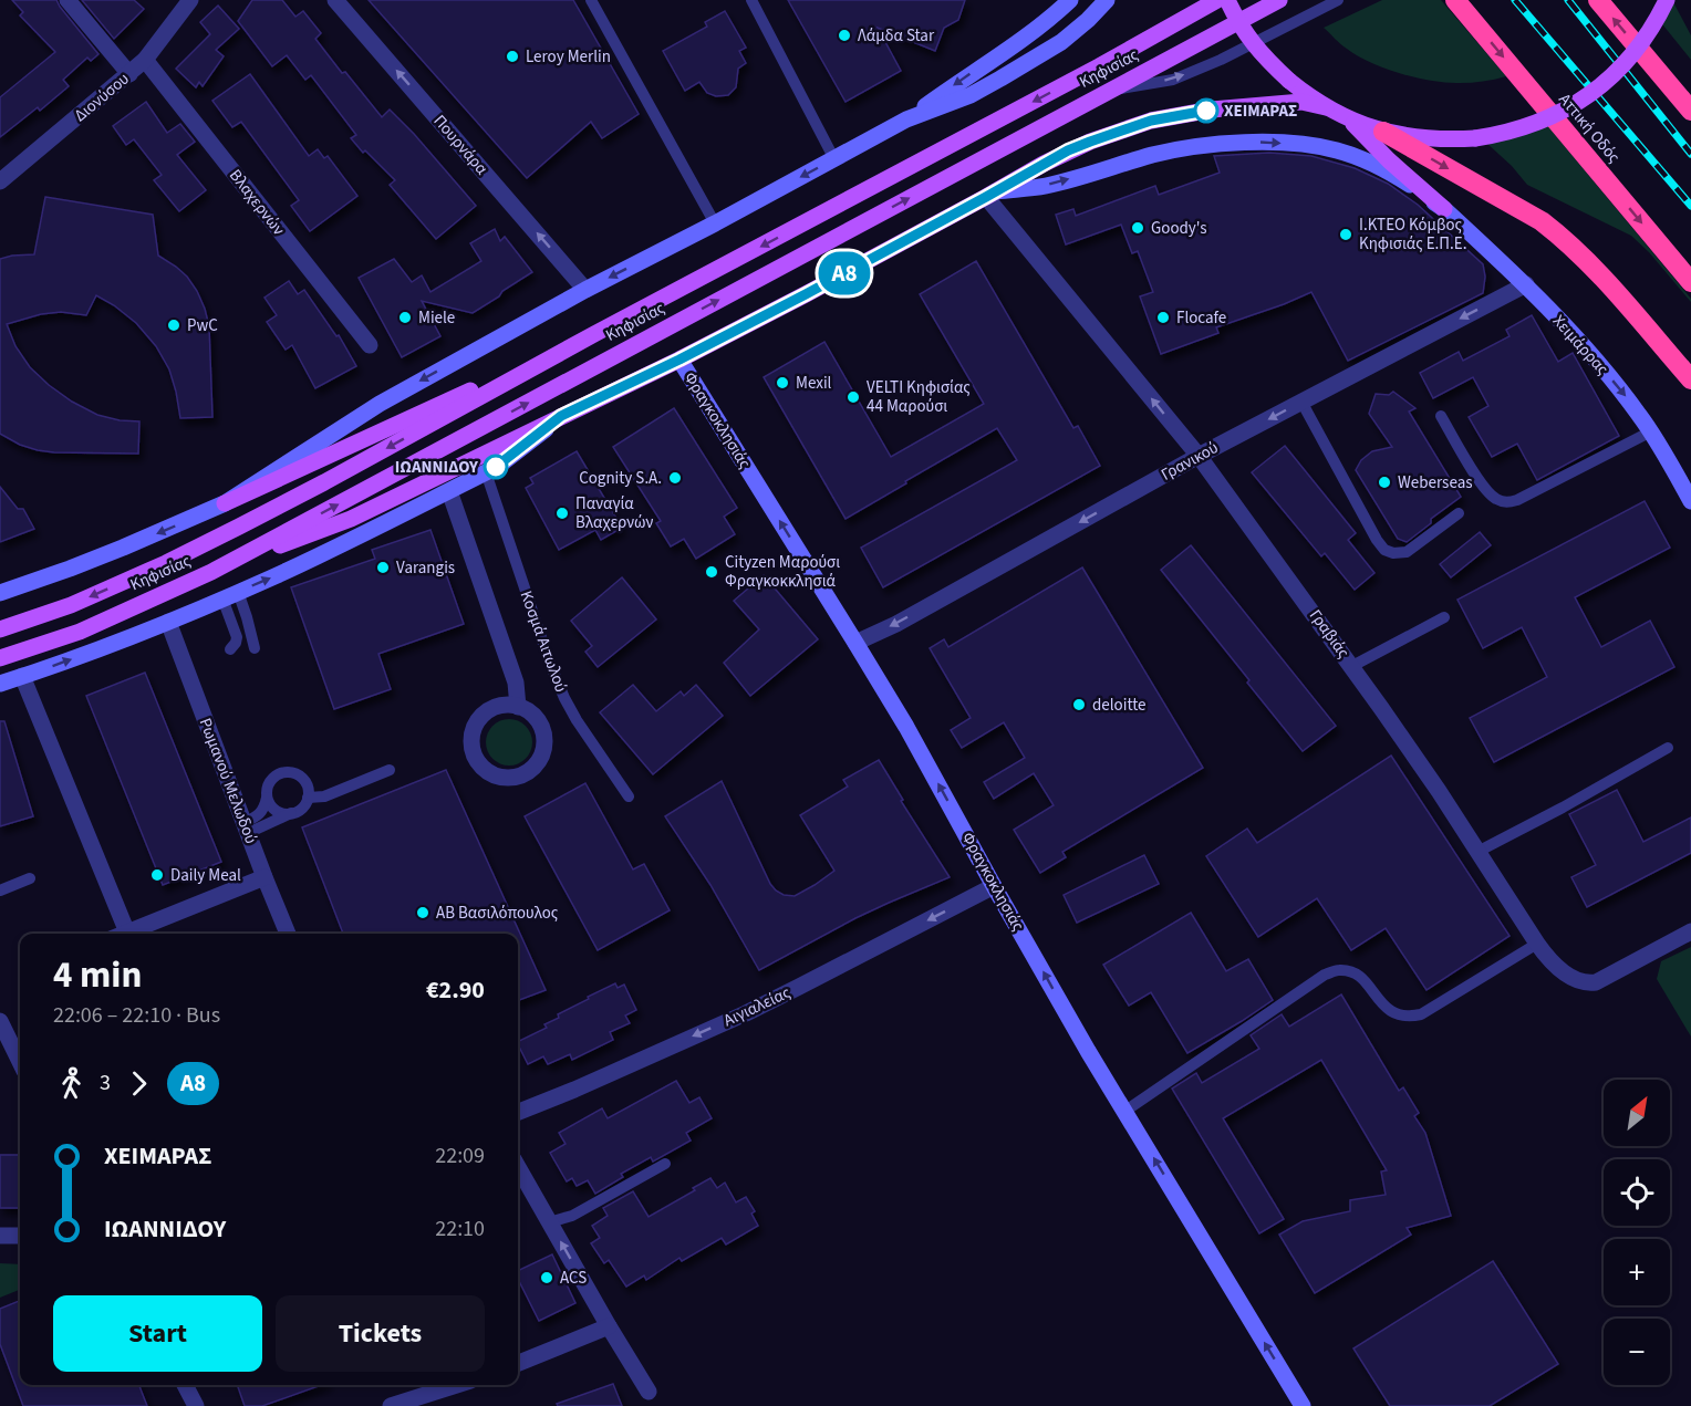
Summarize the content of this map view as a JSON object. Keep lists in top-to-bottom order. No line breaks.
{"streets":{"highway":["Αττική Οδός"],"main road":["Κηφισίας","Χειμάρρας","Φραγκοκλησιάς"],"street":["Διονύσου","Πουρνάρα","Βλαχερνών","Γρανικού","Γραβιάς","Ρωμανού Μελωδού","Αιγιαλείας"],"lane":["Κοσμά Αιτωλού"]},"crossings":[["Διονύσου","Βλαχερνών"],["Χειμάρρας","Γρανικού"],["Χειμάρρας","Γραβιάς"],["Φραγκοκλησιάς","Γρανικού"],["Φραγκοκλησιάς","Αιγιαλείας"],["Γρανικού","Γραβιάς"]],"one_way":["Πουρνάρα","Χειμάρρας","Φραγκοκλησιάς","Γρανικού","Αιγιαλείας"],"places":["Λάμδα Star","Leroy Merlin","ΧΕΙΜΑΡΑΣ","Goody's","Ι.ΚΤΕΟ Κόμβος Κηφισιάς Ε.Π.Ε.","Miele","Flocafe","PwC","Mexil","VELTI Κηφισίας 44 Μαρούσι","ΙΩΑΝΝΙΔΟΥ","Cognity S.A.","Weberseas","Παναγία Βλαχερνών","Varangis","Cityzen Μαρούσι Φραγκοκκλησιά","deloitte","Daily Meal","ΑΒ Βασιλόπουλος","ACS"],"lines":["bus line A8"],"north":"top right","page":{"on_map":"A8","heading":["4 min","22:06 – 22:10 · Bus","€2.90"],"legs":["3","A8"],"map_buttons":["+","−"],"list":[{"name":"ΧΕΙΜΑΡΑΣ","value":"22:09"},{"name":"ΙΩΑΝΝΙΔΟΥ","value":"22:10"}],"buttons":["Start","Tickets"]}}
